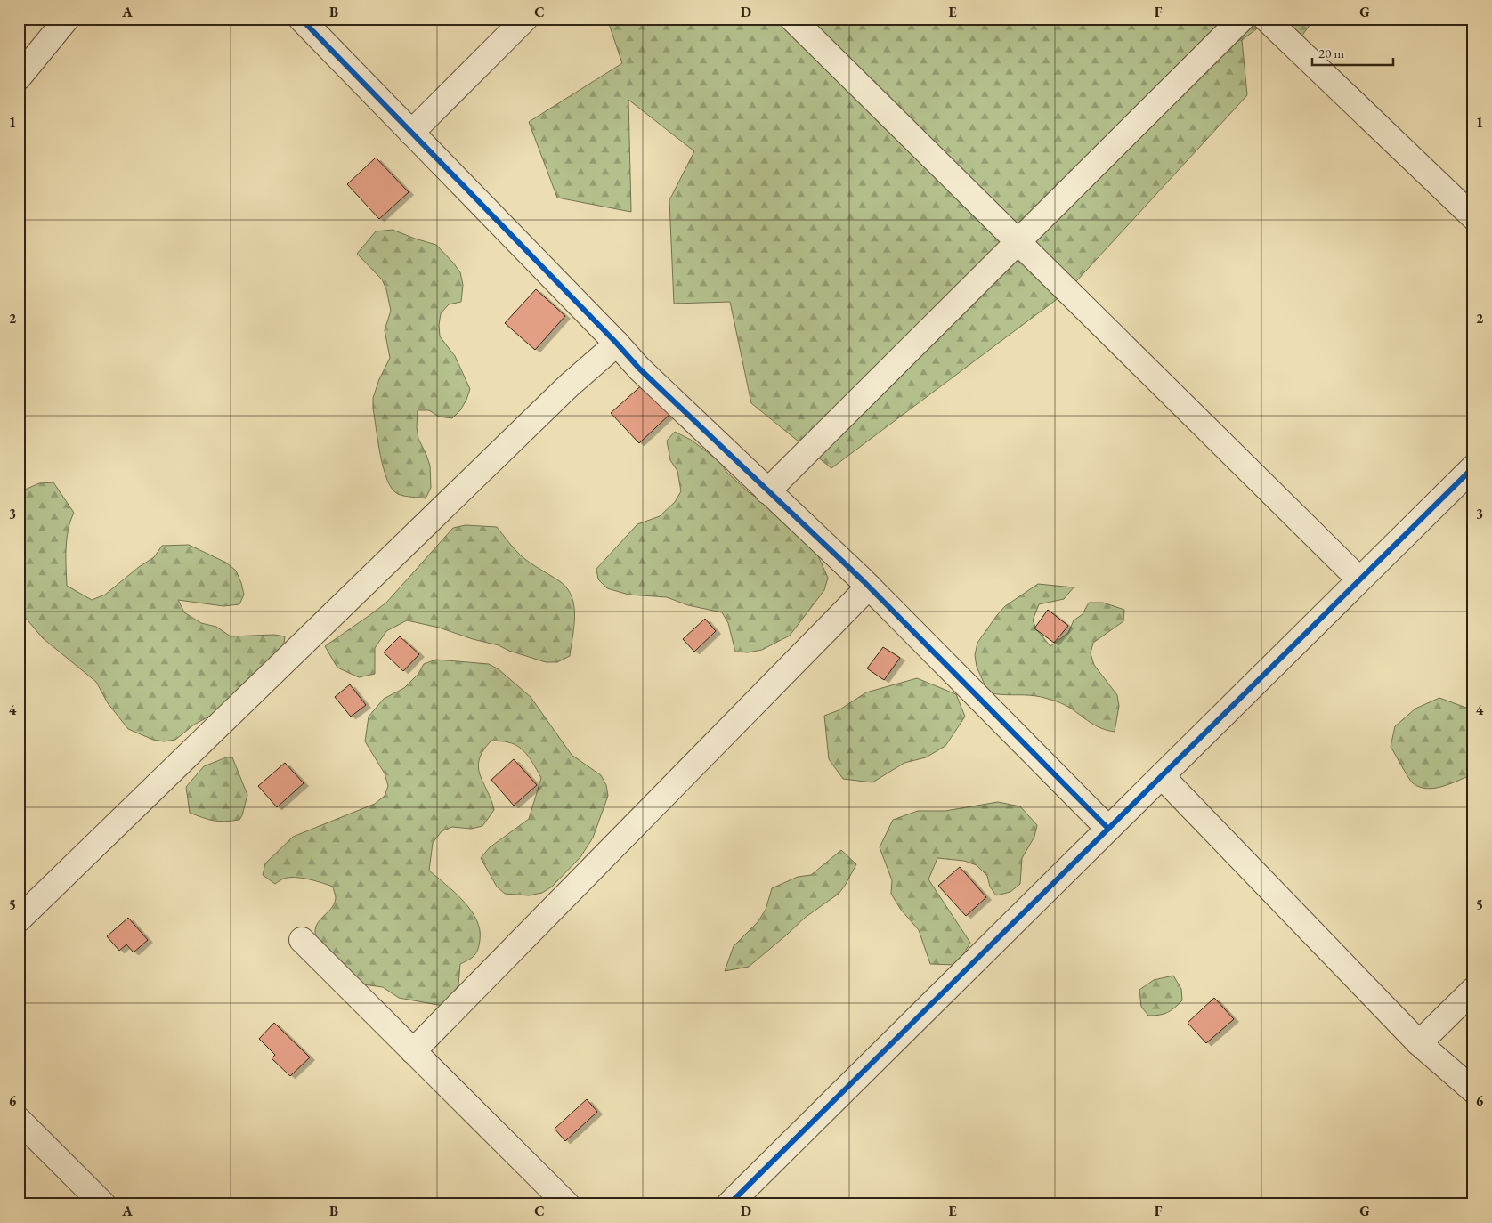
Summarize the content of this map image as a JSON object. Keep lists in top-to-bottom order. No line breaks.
{"scale_bar":"20 m","grid":{"columns":["A","B","C","D","E","F","G"],"rows":["1","2","3","4","5","6"]}}
